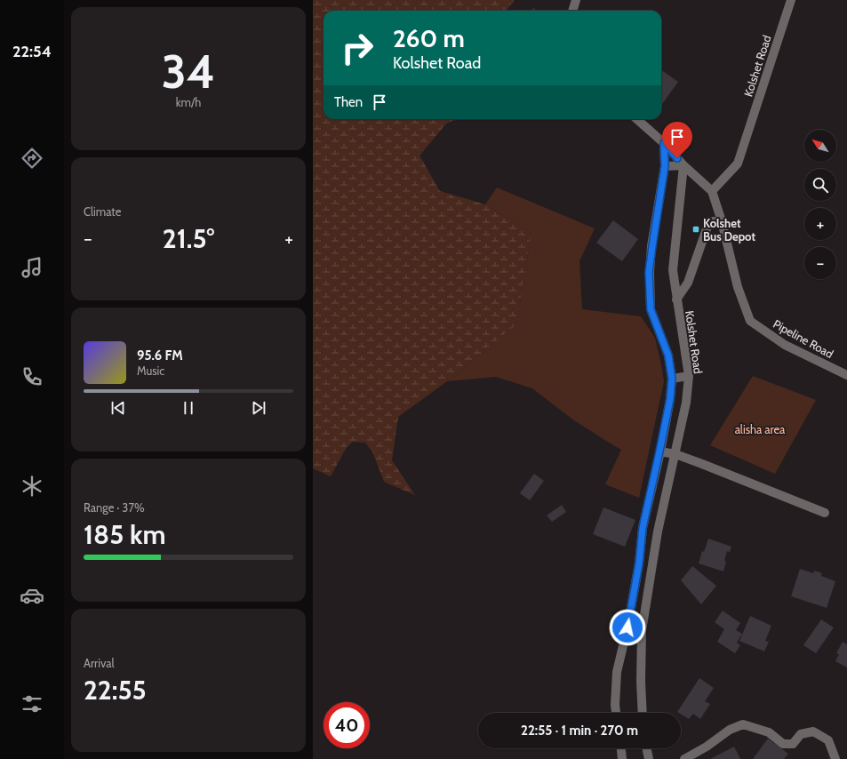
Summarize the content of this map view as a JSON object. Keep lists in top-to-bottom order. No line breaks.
{"streets":{"street":["Kolshet Road","Pipeline Road"]},"crossings":[["Kolshet Road","Pipeline Road"]],"parks":["alisha area"],"places":{"transit":["Kolshet Bus Depot"]},"north":"top left","page":{"tabs":"22:54","tile":[["34","km/h"],"Climate",["Range · 37%","185 km"],["Arrival","22:55"]],"turn":["260 m","Kolshet Road"],"then":"Then","map_buttons":["+","−"],"heat":["−","21.5°","+"],"song":["95.6 FM","Music"],"limit":"40","trip":"22:55 · 1 min · 270 m"}}
